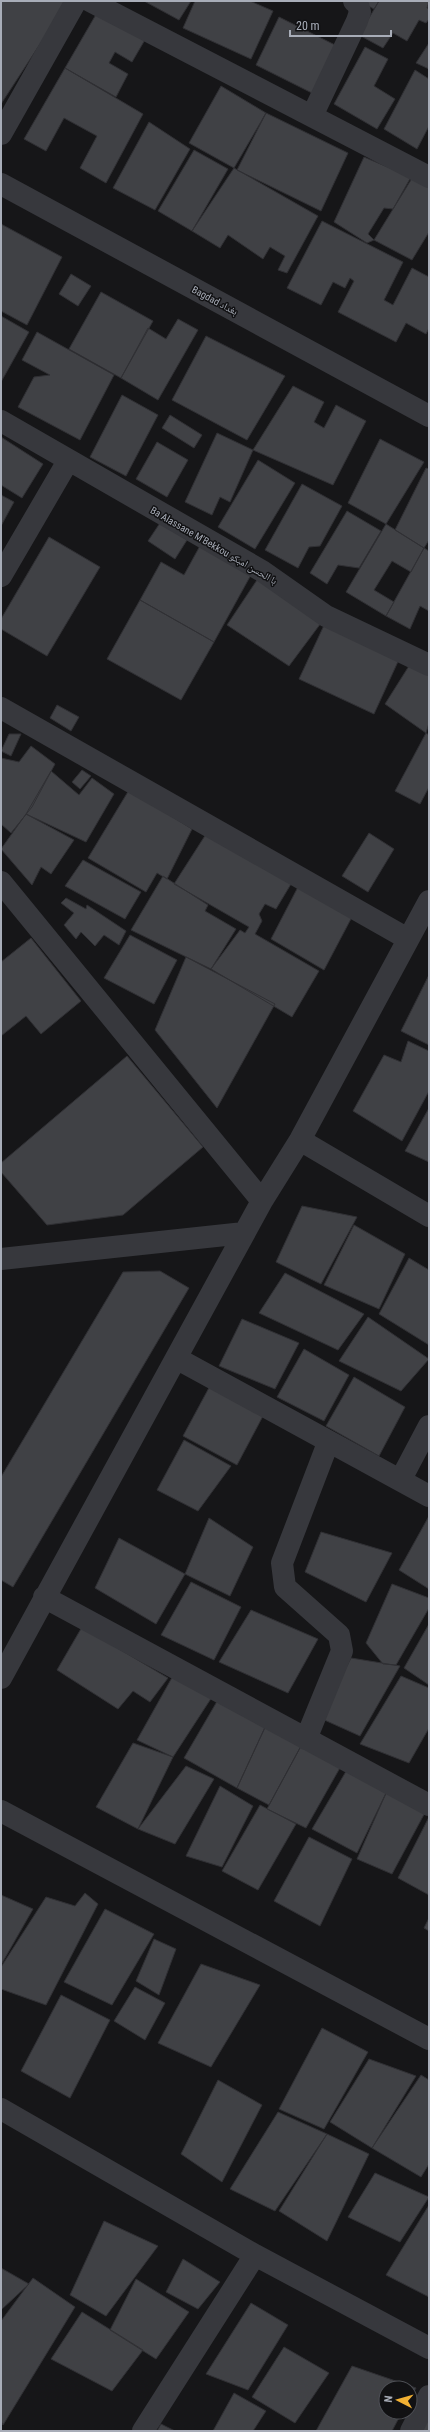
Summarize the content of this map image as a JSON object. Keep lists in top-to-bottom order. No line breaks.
{"streets":{"street":["Bagdad بغداد","Ba Alassane M'Bekkou با الحسن امبكو"]},"scale_bar":"20 m","north":"left"}
